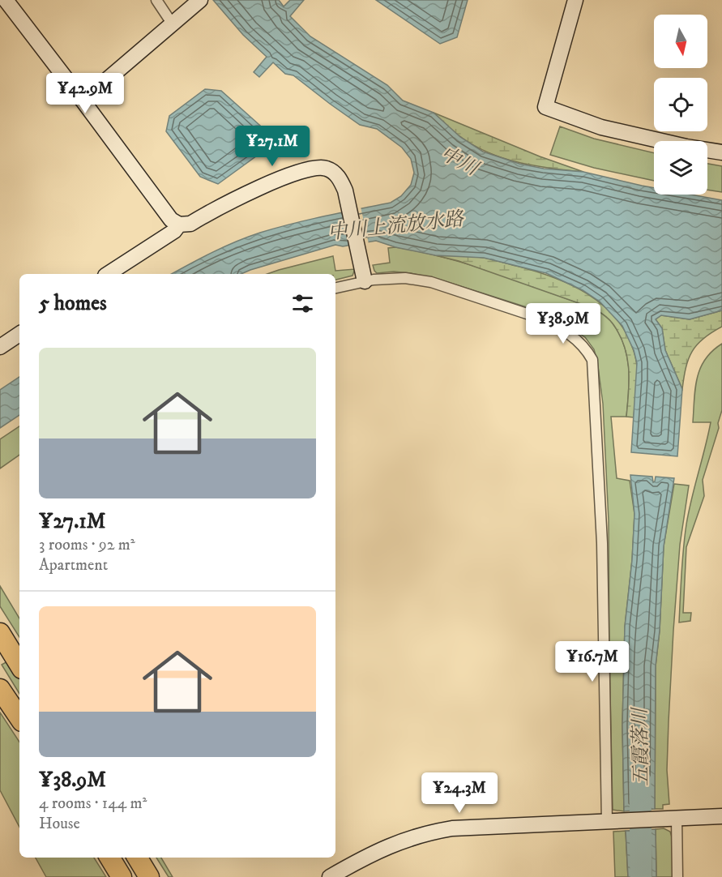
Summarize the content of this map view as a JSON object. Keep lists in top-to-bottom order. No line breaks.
{"water":["中川","中川上流放水路","五霞落川"],"north":"bottom","page":{"price":["¥42.9M","¥27.1M","¥38.9M","¥16.7M","¥24.3M"],"heading":"5 homes","list":[{"name":"¥27.1M","note":"3 rooms · 92 m² · Apartment"},{"name":"¥38.9M","note":"4 rooms · 144 m² · House"}]}}
